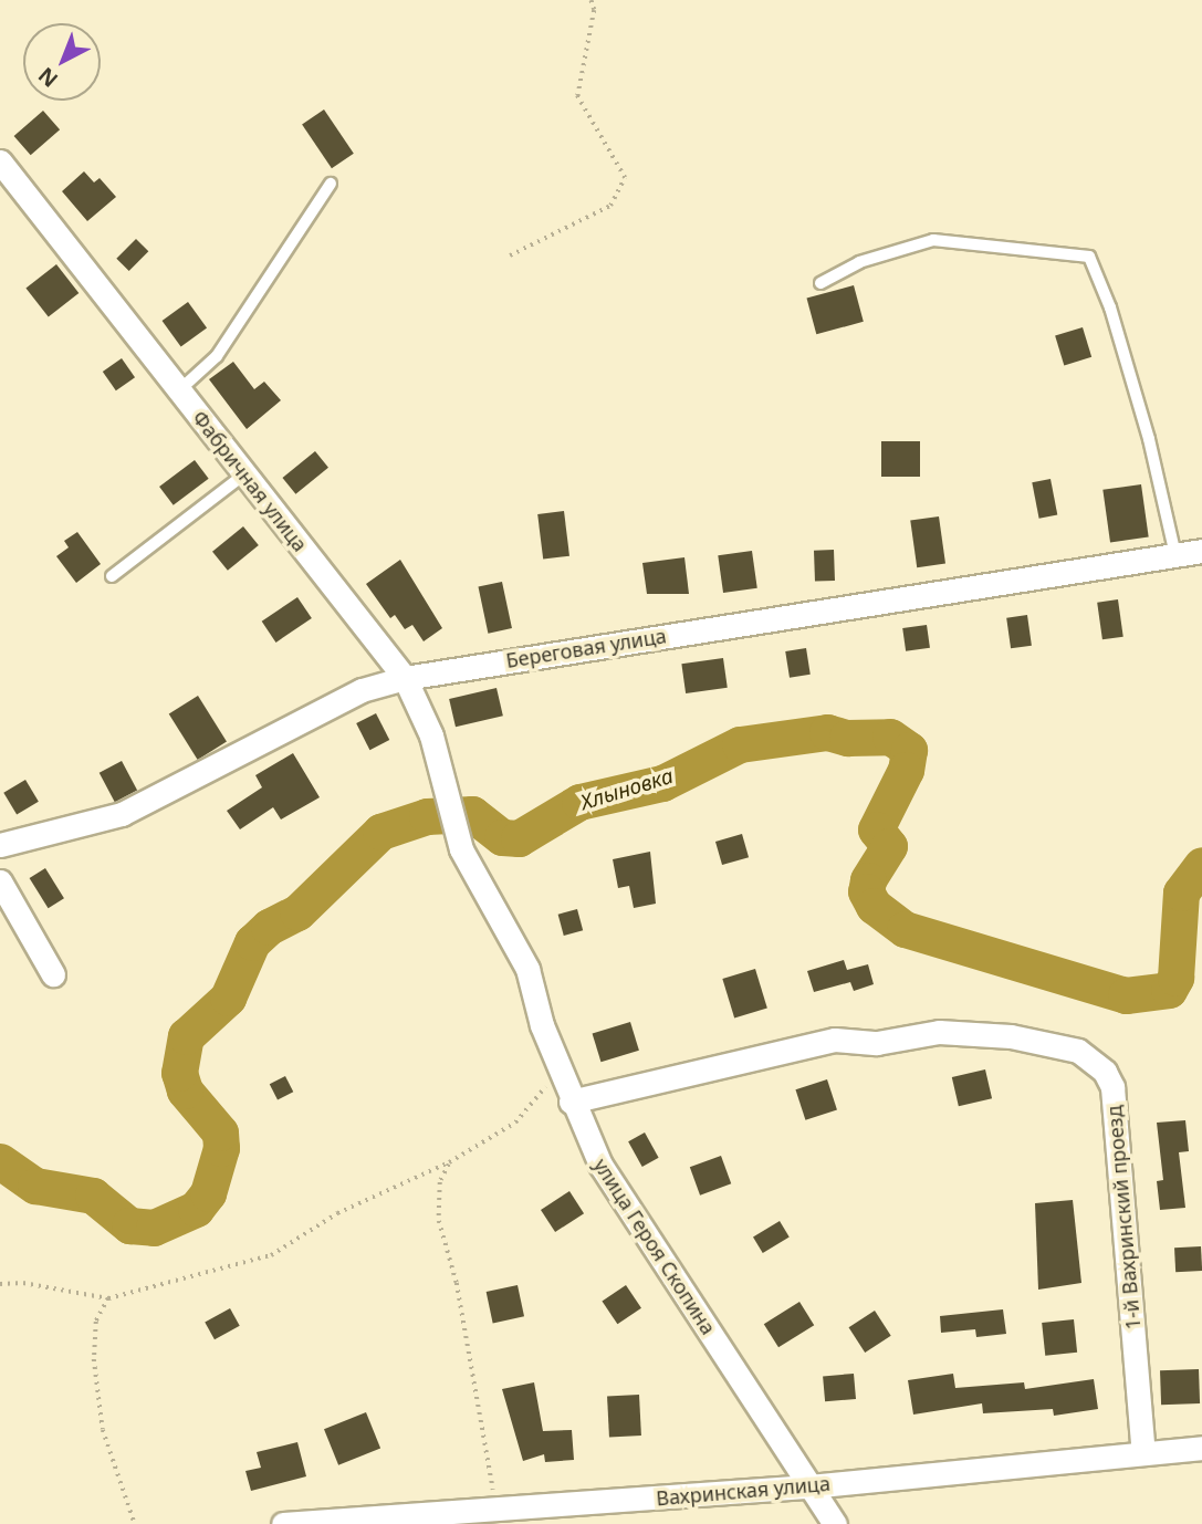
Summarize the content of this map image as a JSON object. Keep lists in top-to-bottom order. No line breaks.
{"streets":{"street":["Фабричная улица","Береговая улица","1-й Вахринский проезд","улица Героя Скопина","Вахринская улица"]},"crossings":[["Фабричная улица","Береговая улица"],["Фабричная улица","улица Героя Скопина"],["1-й Вахринский проезд","улица Героя Скопина"],["1-й Вахринский проезд","Вахринская улица"],["улица Героя Скопина","Вахринская улица"]],"water":["Хлыновка"],"north":"bottom left"}
